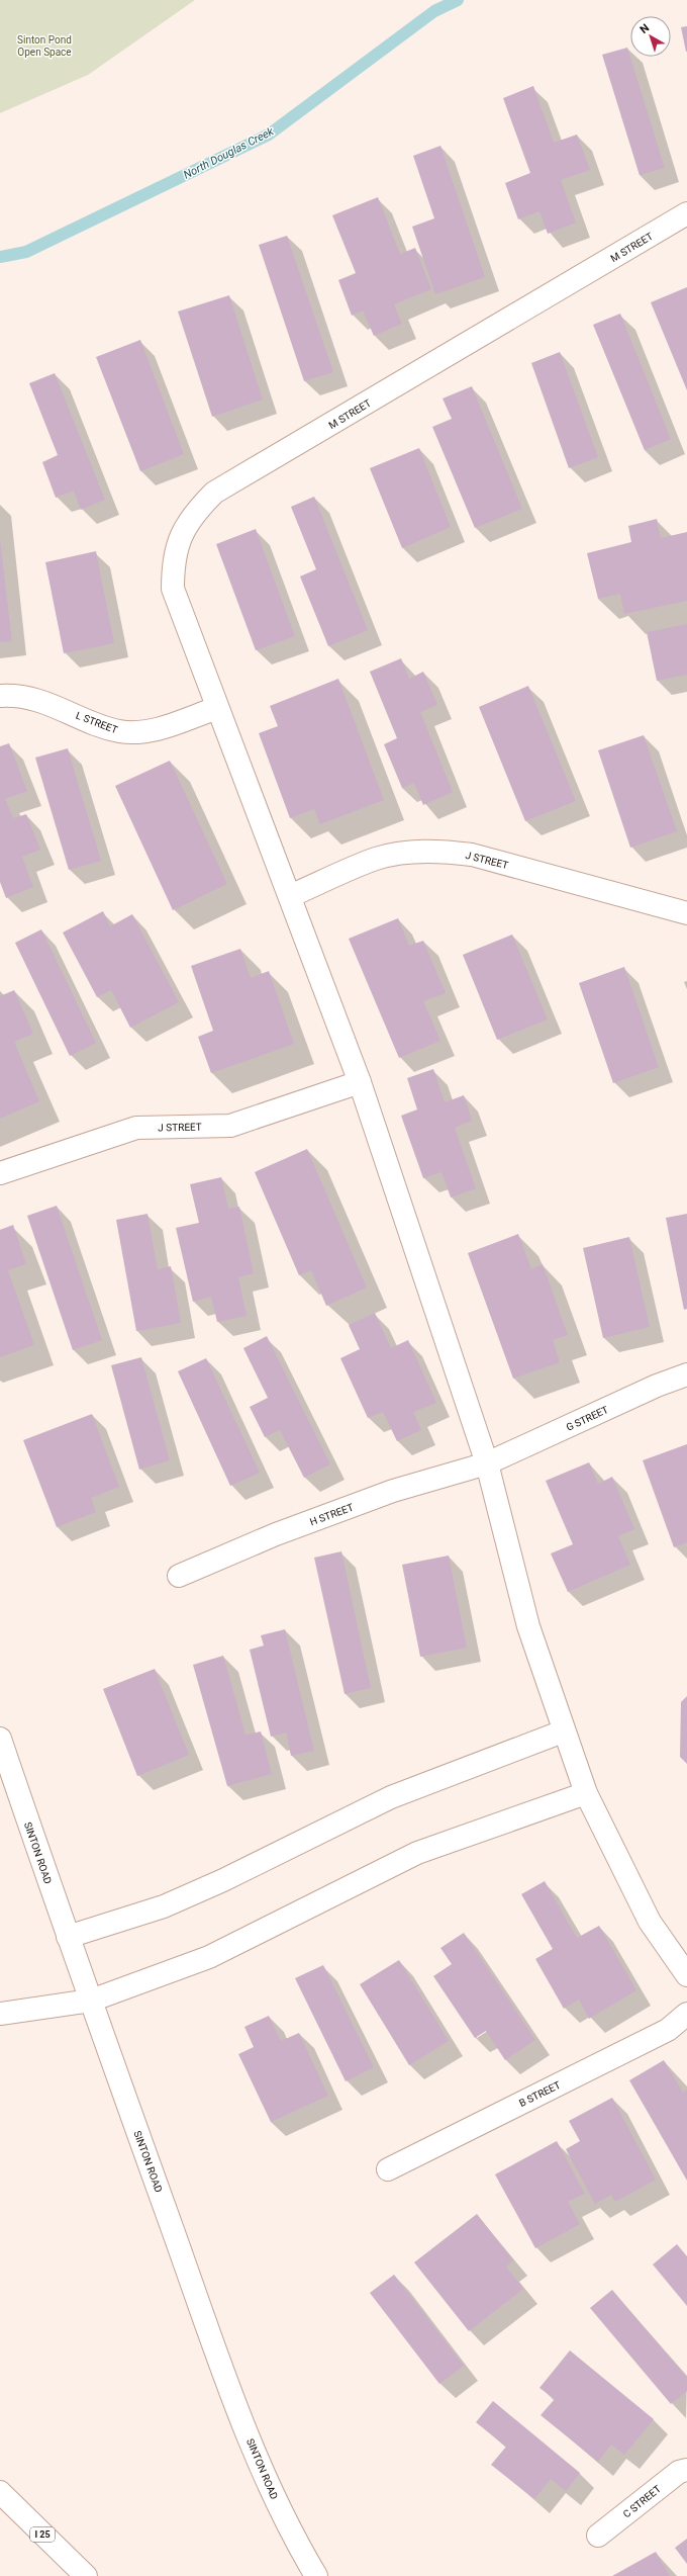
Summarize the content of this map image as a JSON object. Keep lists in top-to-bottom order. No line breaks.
{"streets":{"main road":["M STREET","L STREET","J STREET","G STREET","H STREET","SINTON ROAD","B STREET","C STREET","I 25"]},"crossings":[["M STREET","L STREET"],["M STREET","J STREET"],["M STREET","G STREET"],["M STREET","H STREET"],["G STREET","H STREET"]],"water":["North Douglas Creek"],"parks":["Sinton Pond Open Space"],"north":"top left"}
